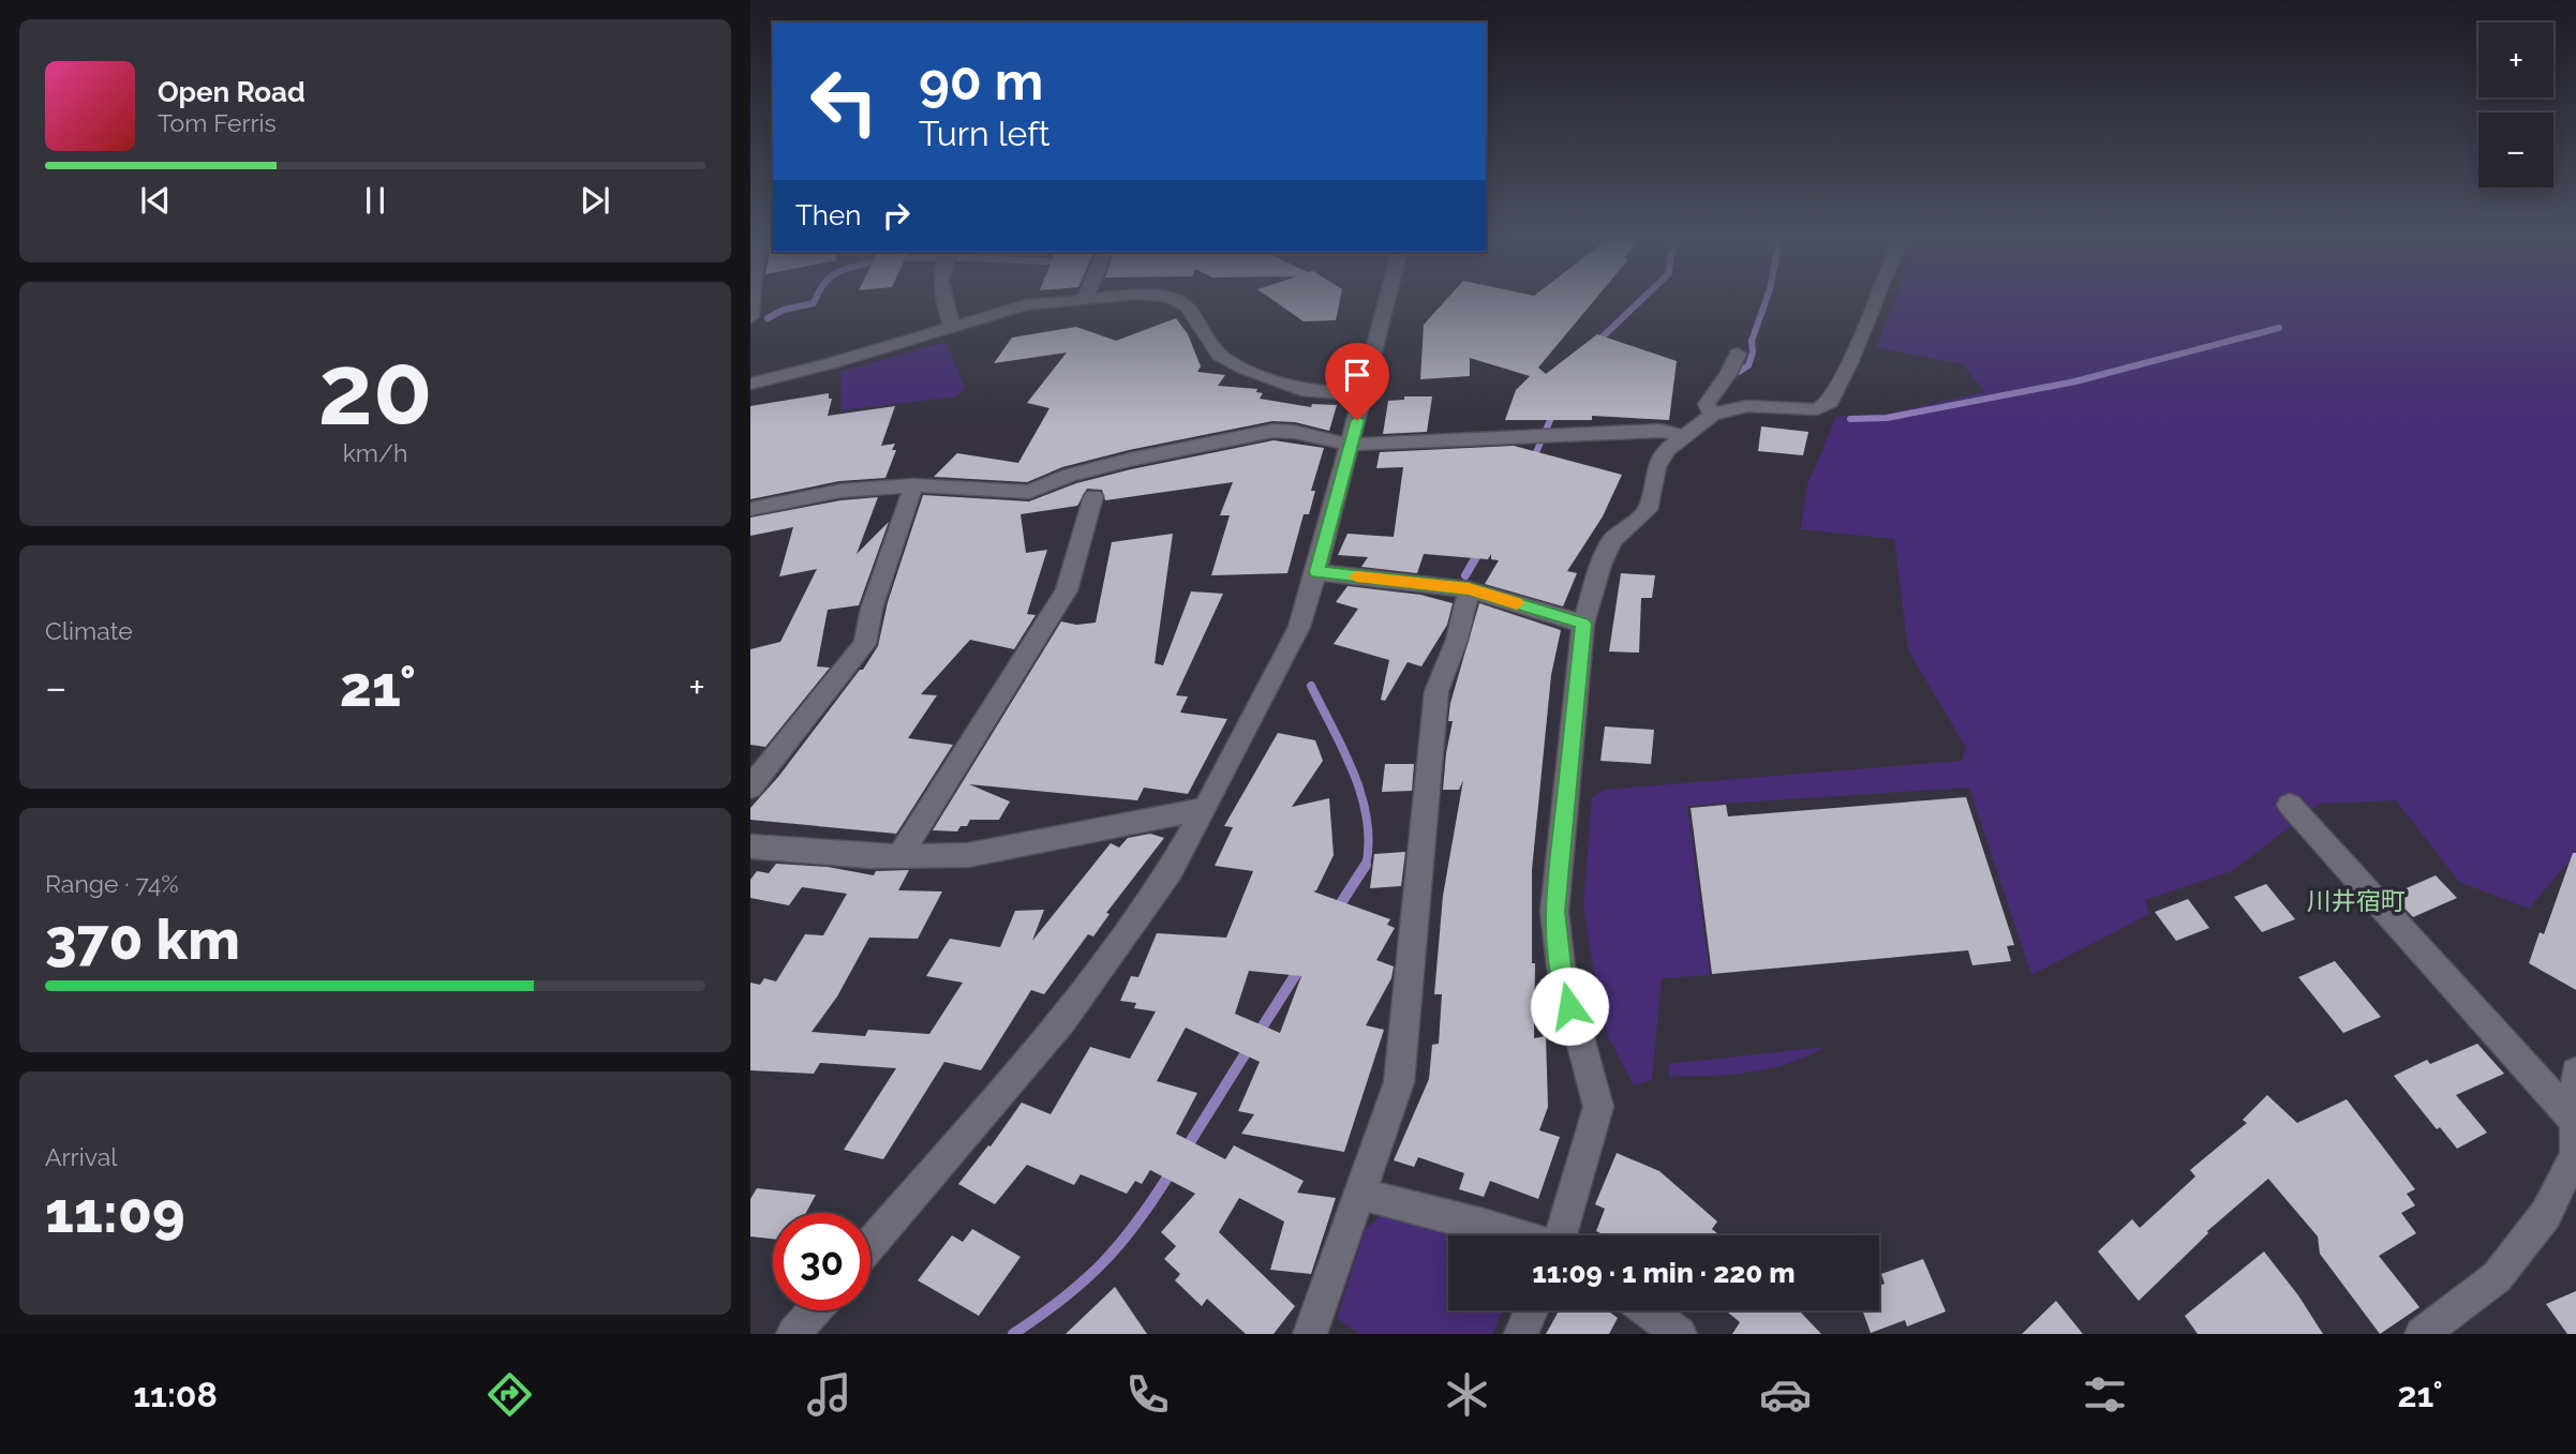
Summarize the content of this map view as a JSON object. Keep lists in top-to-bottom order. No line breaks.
{"districts":["川井宿町"],"page":{"map_buttons":["+","−"],"turn":["90 m","Turn left"],"song":["Open Road","Tom Ferris"],"then":"Then","tile":[["20","km/h"],"Climate",["Range · 74%","370 km"],["Arrival","11:09"]],"heat":["−","21°","+"],"limit":"30","trip":"11:09 · 1 min · 220 m","tabs":["11:08","21°"]}}
